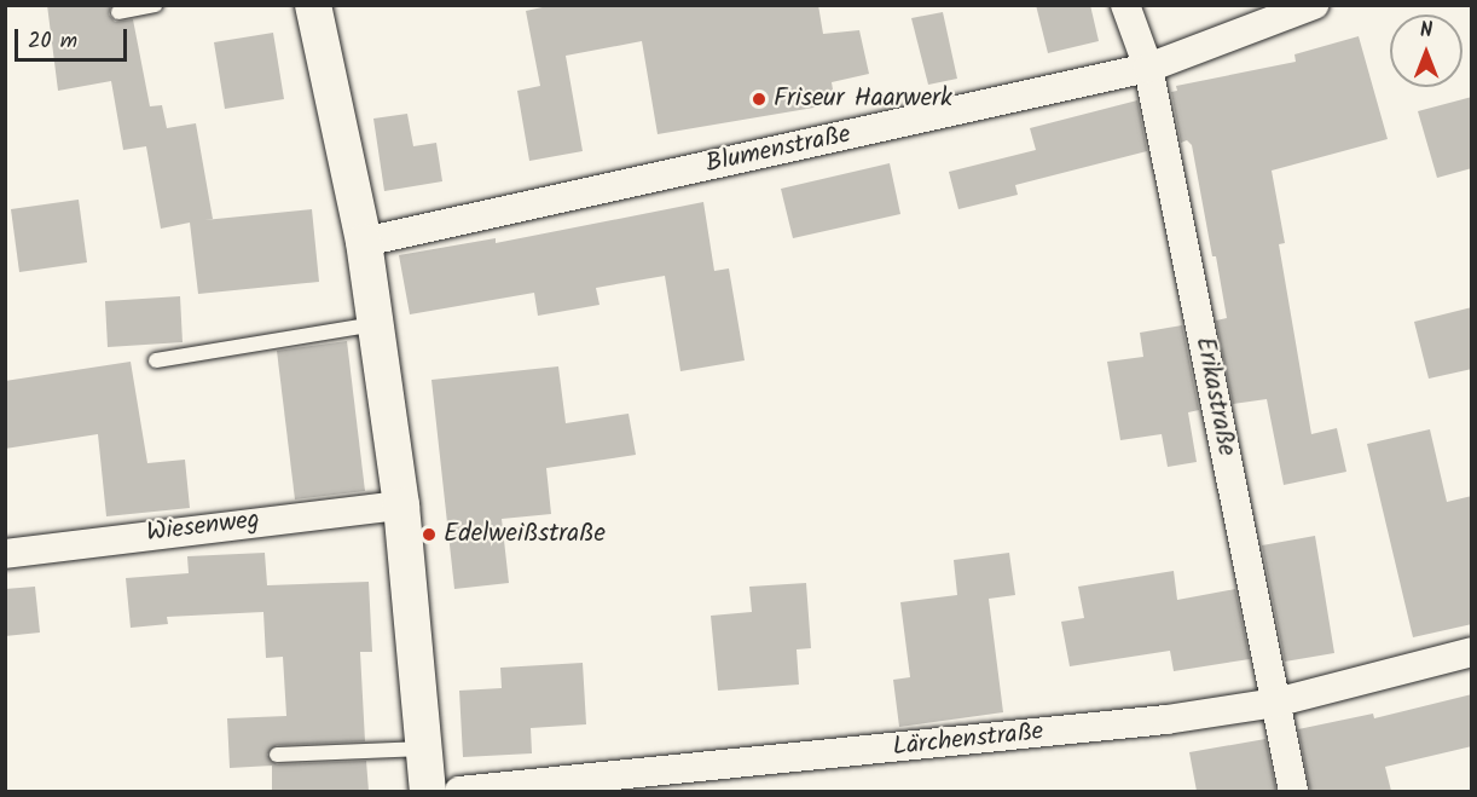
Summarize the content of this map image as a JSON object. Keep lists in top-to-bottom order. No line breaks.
{"streets":{"street":["Blumenstraße","Erikastraße","Wiesenweg","Lärchenstraße"]},"crossings":[["Blumenstraße","Erikastraße"],["Erikastraße","Lärchenstraße"]],"places":["Friseur Haarwerk","Edelweißstraße"],"scale_bar":"20 m","north":"top"}
